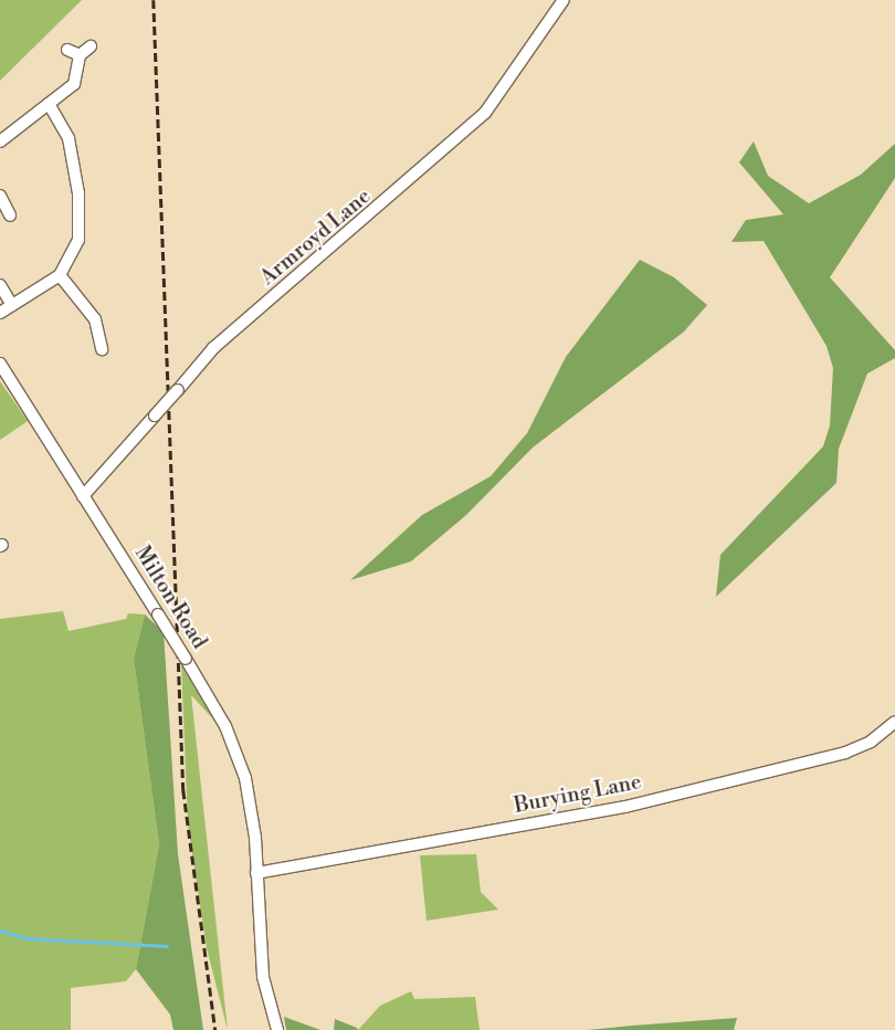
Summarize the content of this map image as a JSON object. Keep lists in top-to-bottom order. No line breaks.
{"streets":{"street":["Armroyd Lane","Milton Road","Burying Lane"]},"crossings":[["Armroyd Lane","Milton Road"],["Milton Road","Burying Lane"]]}
